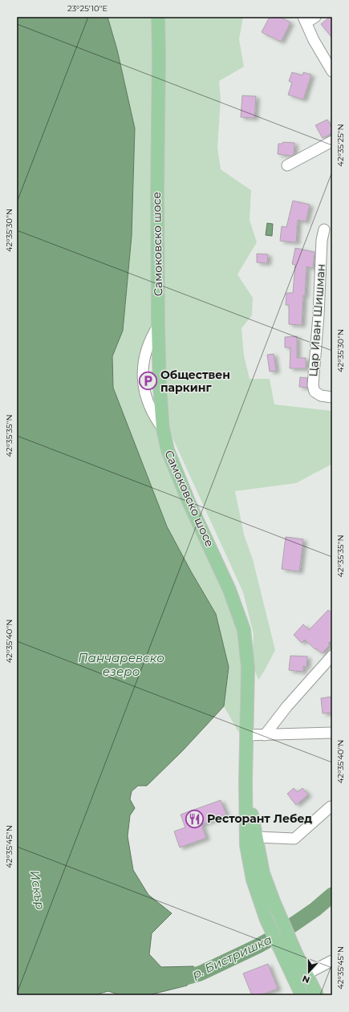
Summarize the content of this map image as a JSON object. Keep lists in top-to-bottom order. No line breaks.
{"streets":{"main road":["Самоковско шосе"],"street":["Цар Иван Шишман"]},"water":["Панчаревско езеро","Искър","р. Бистришка"],"places":{"parking":["Обществен паркинг"],"restaurant":["Ресторант Лебед"]},"north":"bottom","coordinates":["23°25'10\"E","42°35'25\"N","42°35'30\"N","42°35'35\"N","42°35'40\"N","42°35'45\"N"]}
